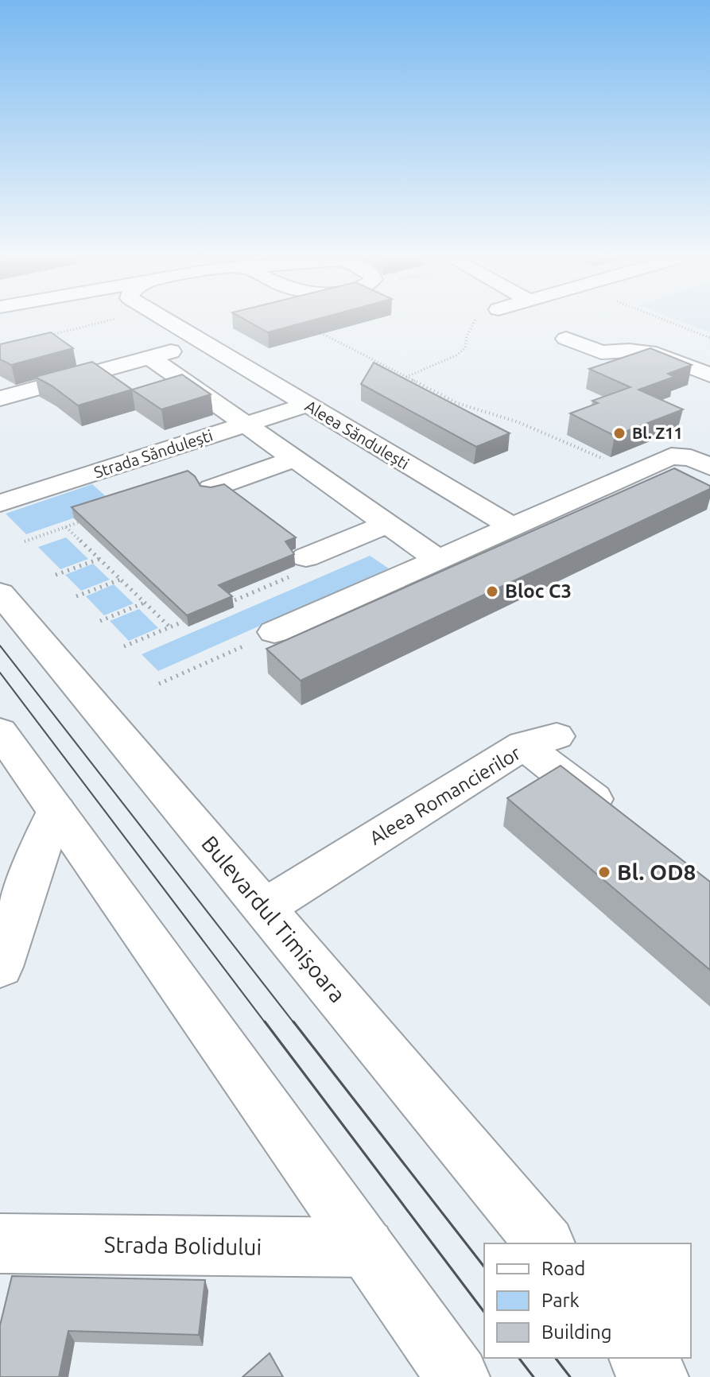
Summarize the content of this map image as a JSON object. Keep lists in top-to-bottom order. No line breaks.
{"streets":{"street":["Aleea Săndulești","Strada Săndulești","Aleea Romancierilor","Bulevardul Timișoara","Strada Bolidului"]},"crossings":[["Aleea Săndulești","Strada Săndulești"],["Aleea Romancierilor","Bulevardul Timișoara"]],"places":["Bl. Z11","Bloc C3","Bl. OD8"],"legend":["Road","Park","Building"]}
